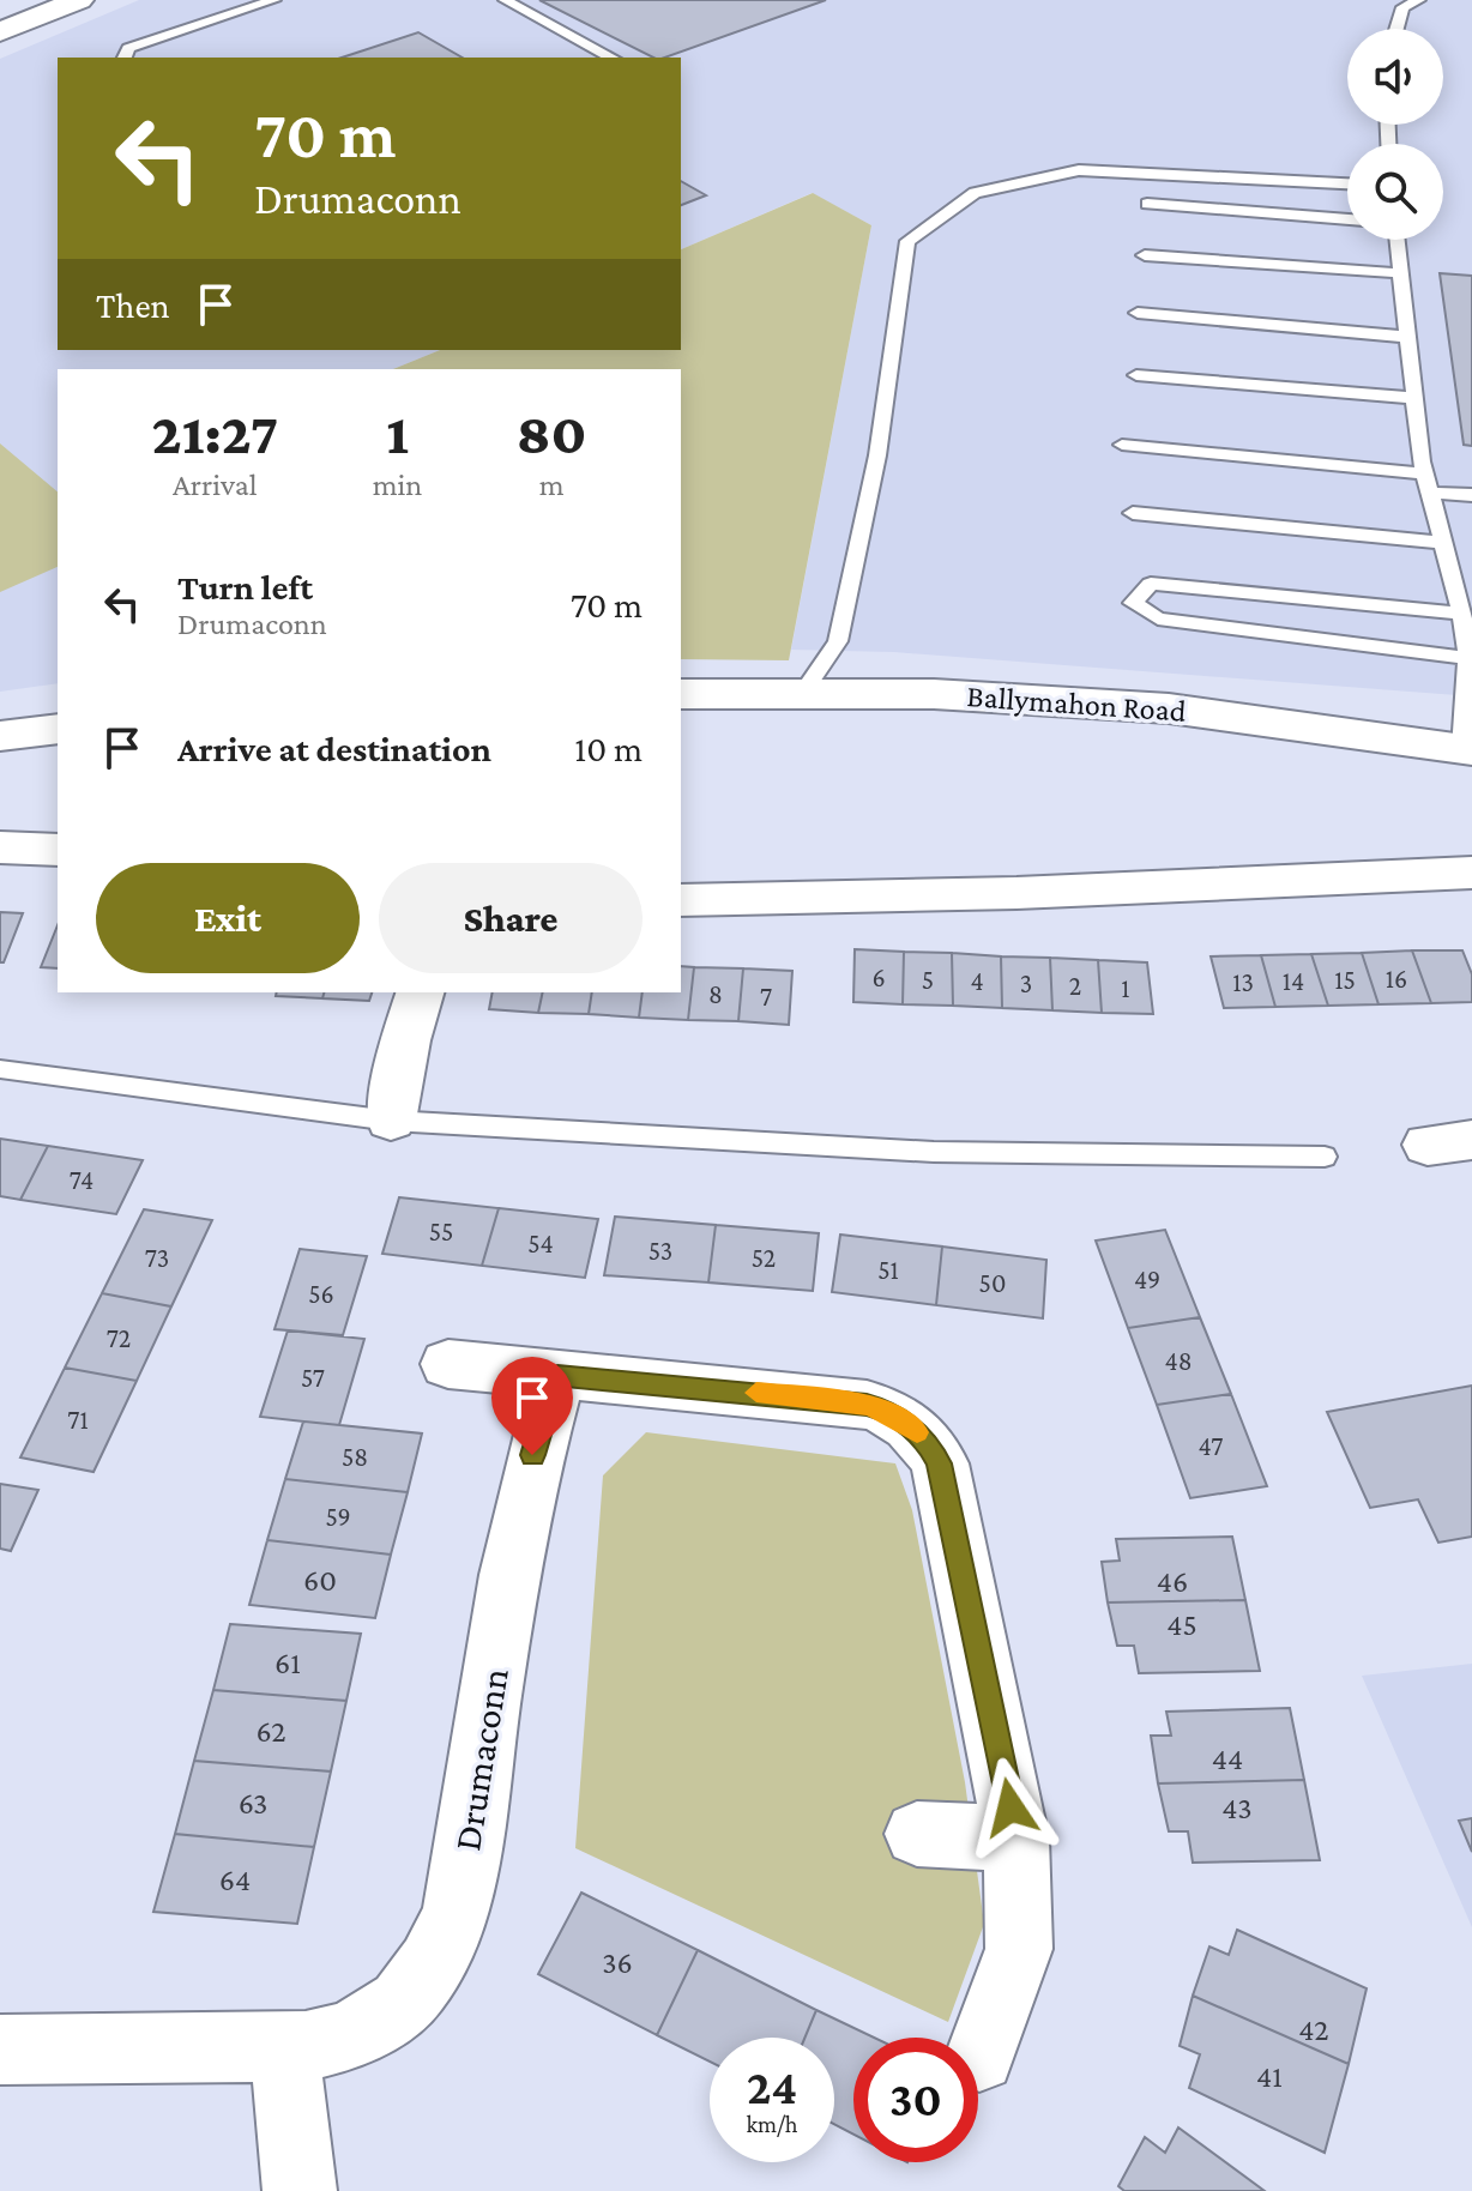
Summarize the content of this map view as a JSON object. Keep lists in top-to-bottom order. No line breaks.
{"streets":{"main road":["Ballymahon Road"],"street":["Drumaconn"]},"house_numbers":["6","16","5","15","4","14","13","3","2","1","8","7","74","55","54","53","73","52","51","49","50","56","72","48","57","71","47","58","59","60","46","45","61","62","44","63","43","64","36","42","41"],"page":{"turn":["70 m","Drumaconn"],"then":"Then","eta":["21:27","Arrival","1","min","80","m"],"list":[{"name":"Turn left","note":"Drumaconn","value":"70 m"},{"name":"Arrive at destination","value":"10 m"}],"buttons":["Exit","Share"],"speed":"24 km/h","limit":"30"}}
